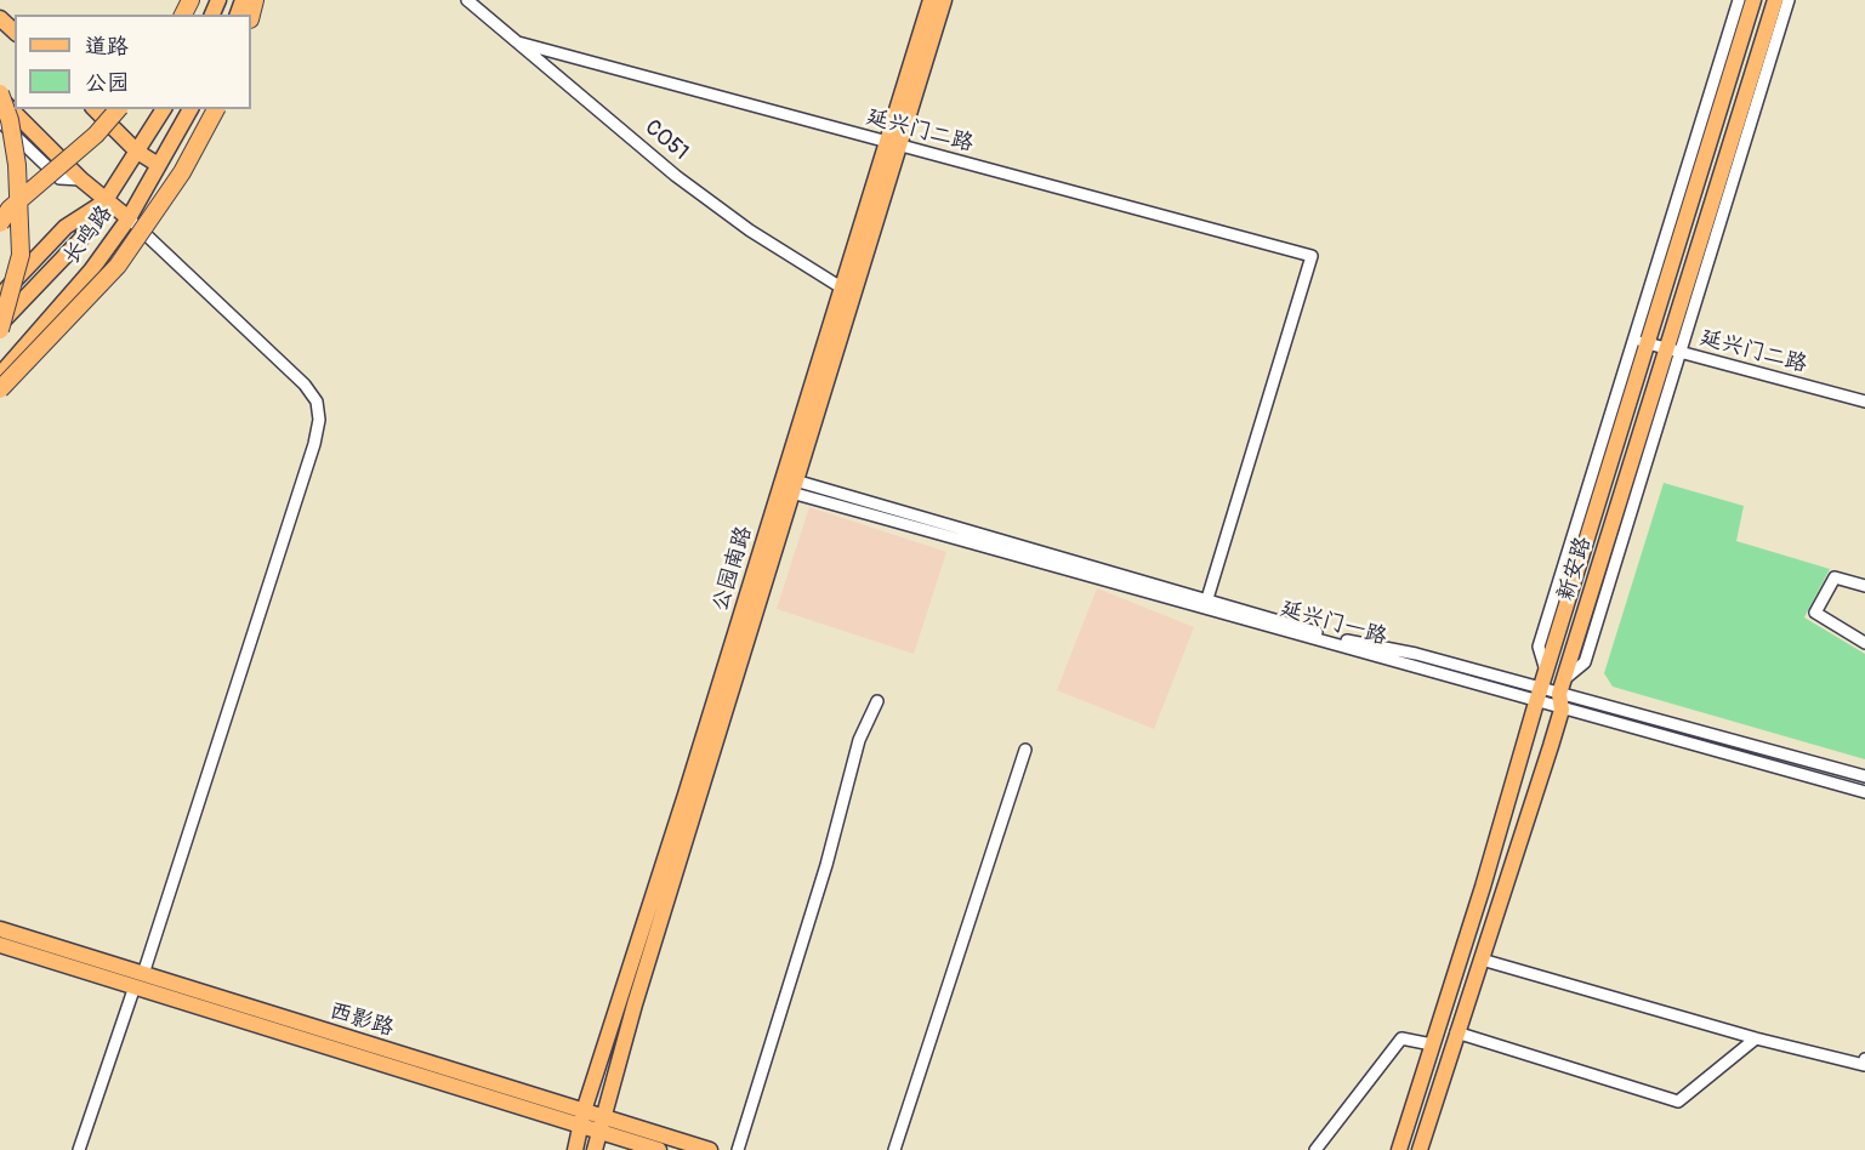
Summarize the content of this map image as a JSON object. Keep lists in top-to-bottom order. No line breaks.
{"streets":{"main road":["长鸣路","公园南路","新安路","西影路"],"street":["延兴门二路","C051","延兴门一路"]},"crossings":[["延兴门二路","C051"],["延兴门二路","公园南路"],["延兴门二路","新安路"],["延兴门二路","延兴门一路"],["C051","公园南路"],["公园南路","延兴门一路"],["公园南路","西影路"],["新安路","延兴门一路"]],"legend":["道路","公园"]}
